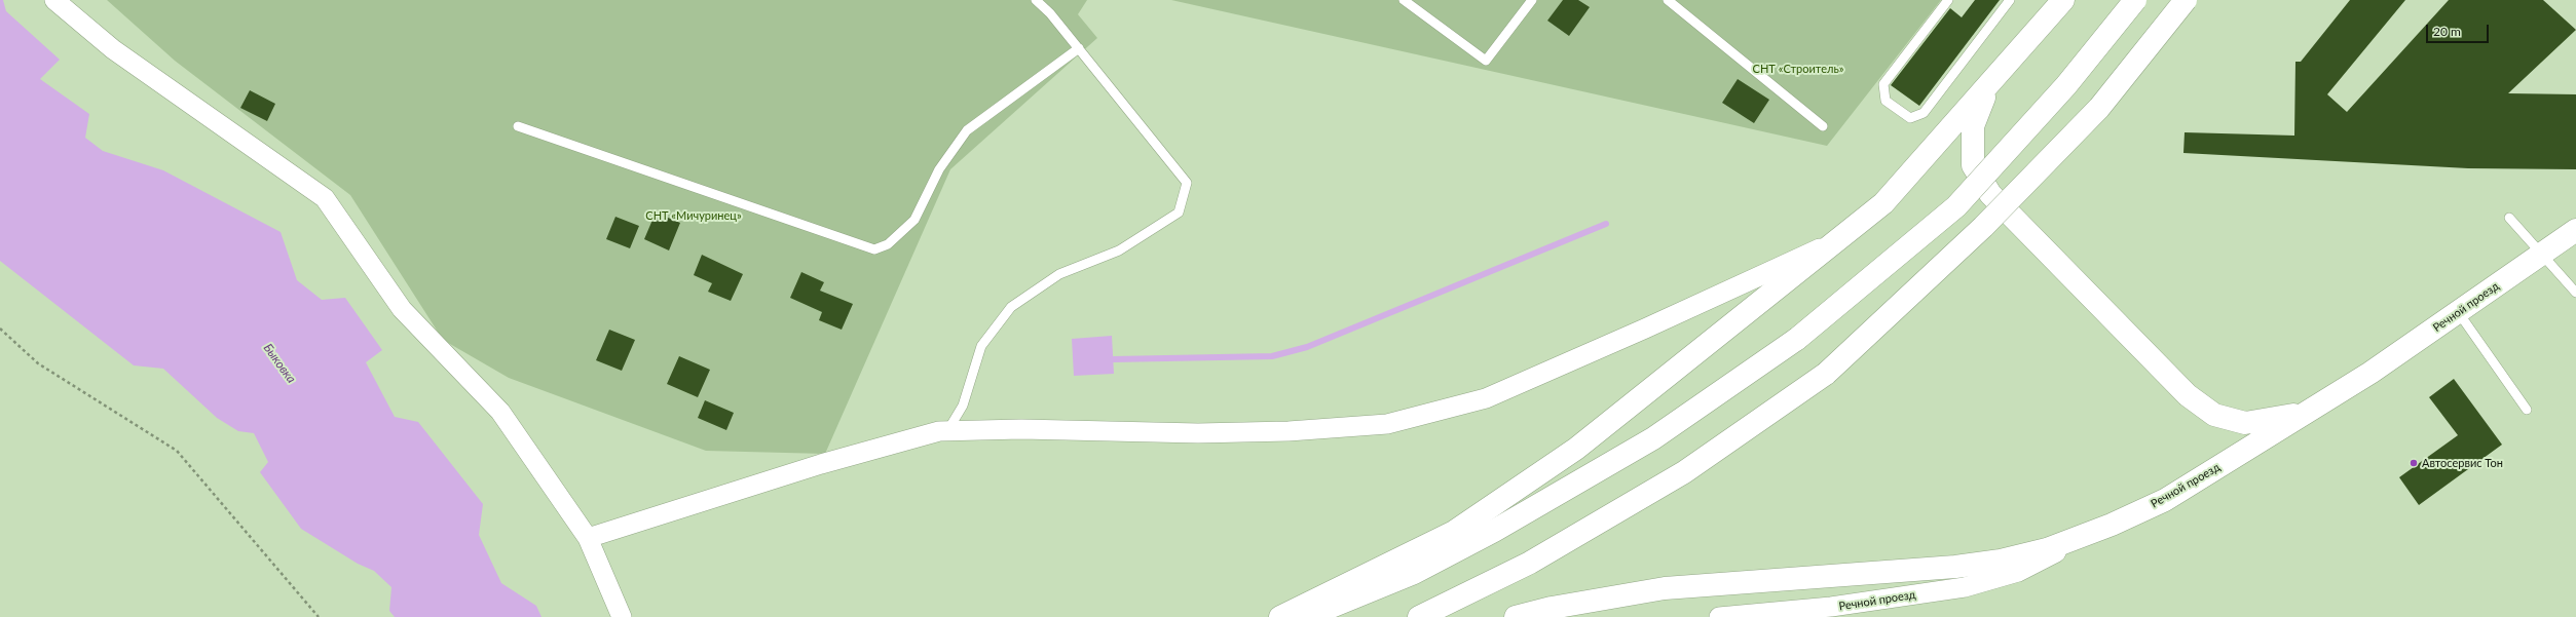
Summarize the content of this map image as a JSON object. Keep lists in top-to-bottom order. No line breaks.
{"streets":{"main road":["Речной проезд"]},"water":["Быковка"],"parks":["СНТ «Строитель»","СНТ «Мичуринец»"],"places":["Автосервис Тон"],"scale_bar":"20 m"}
